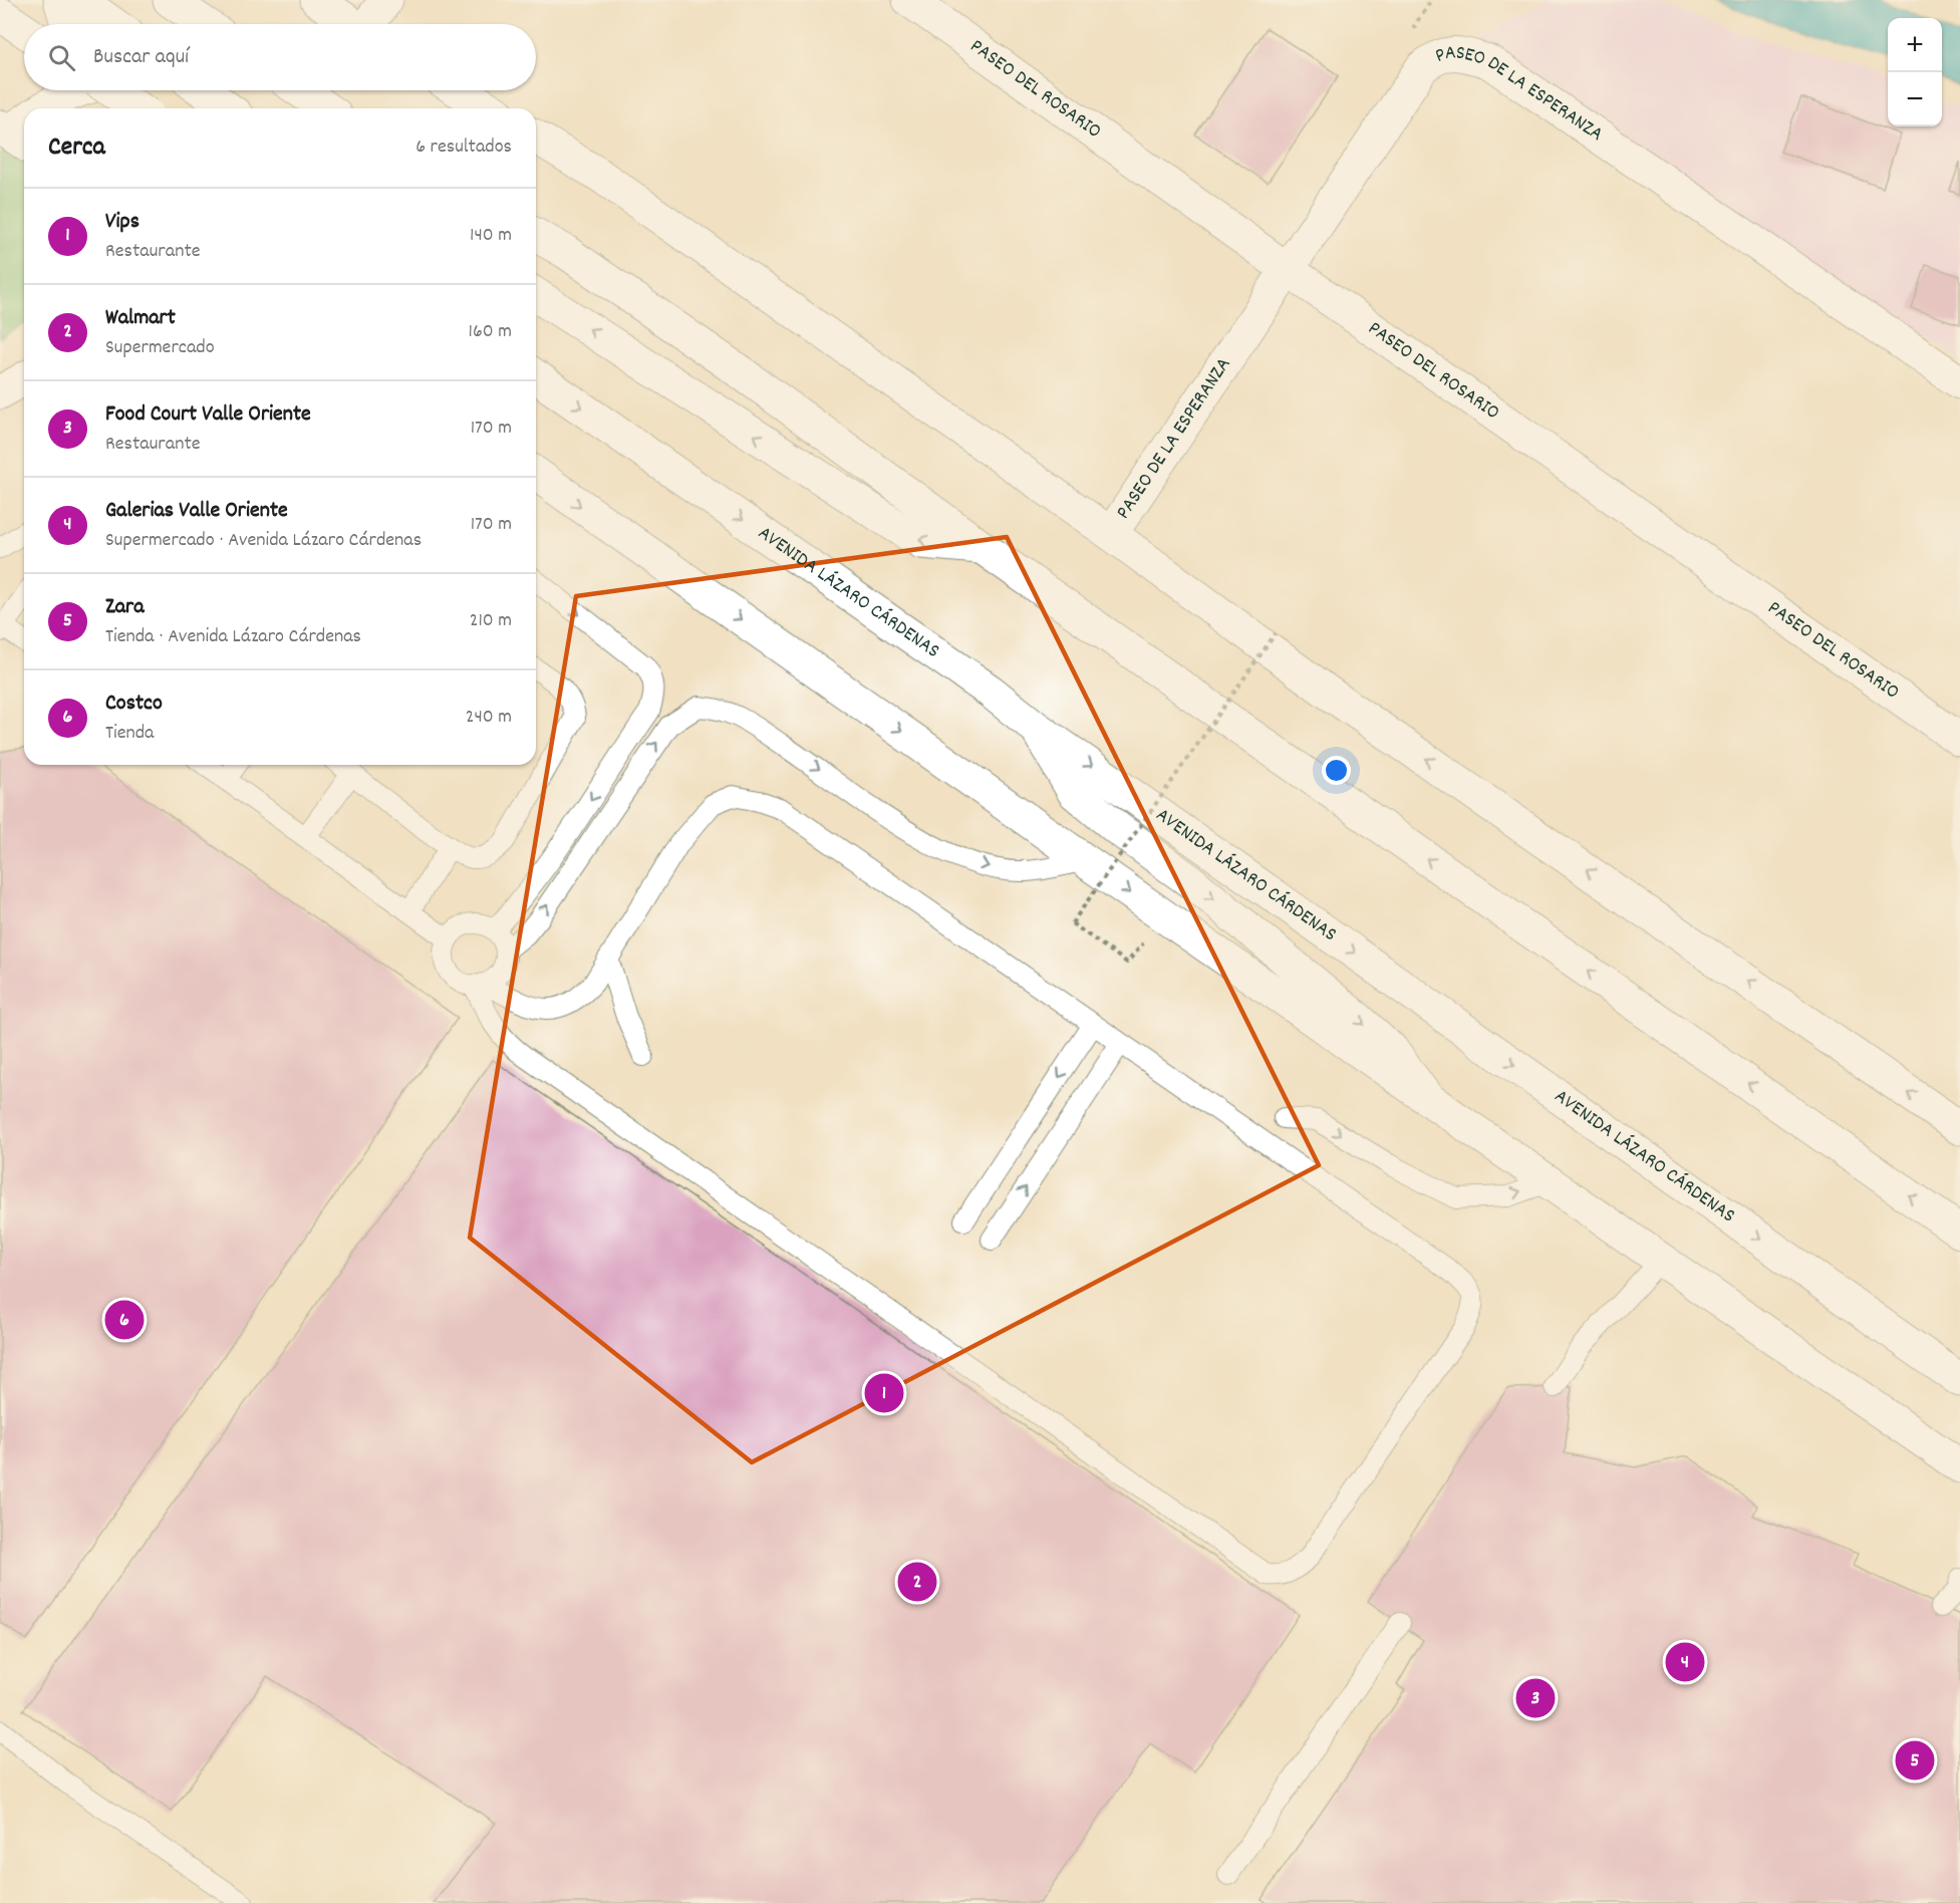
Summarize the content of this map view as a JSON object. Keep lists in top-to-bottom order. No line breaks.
{"streets":{"main road":["PASEO DEL ROSARIO","PASEO DE LA ESPERANZA","AVENIDA LÁZARO CÁRDENAS"]},"crossings":[["PASEO DEL ROSARIO","PASEO DE LA ESPERANZA"]],"page":{"map_buttons":["+","−"],"search":"Buscar aquí","heading":["Cerca","6 resultados"],"list":[{"mark":"1","name":"Vips","note":"Restaurante","value":"140 m"},{"mark":"2","name":"Walmart","note":"Supermercado","value":"160 m"},{"mark":"3","name":"Food Court Valle Oriente","note":"Restaurante","value":"170 m"},{"mark":"4","name":"Galerias Valle Oriente","note":"Supermercado · Avenida Lázaro Cárdenas","value":"170 m"},{"mark":"5","name":"Zara","note":"Tienda · Avenida Lázaro Cárdenas","value":"210 m"},{"mark":"6","name":"Costco","note":"Tienda","value":"240 m"}],"pins":["6","1","2","4","3","5"]}}
